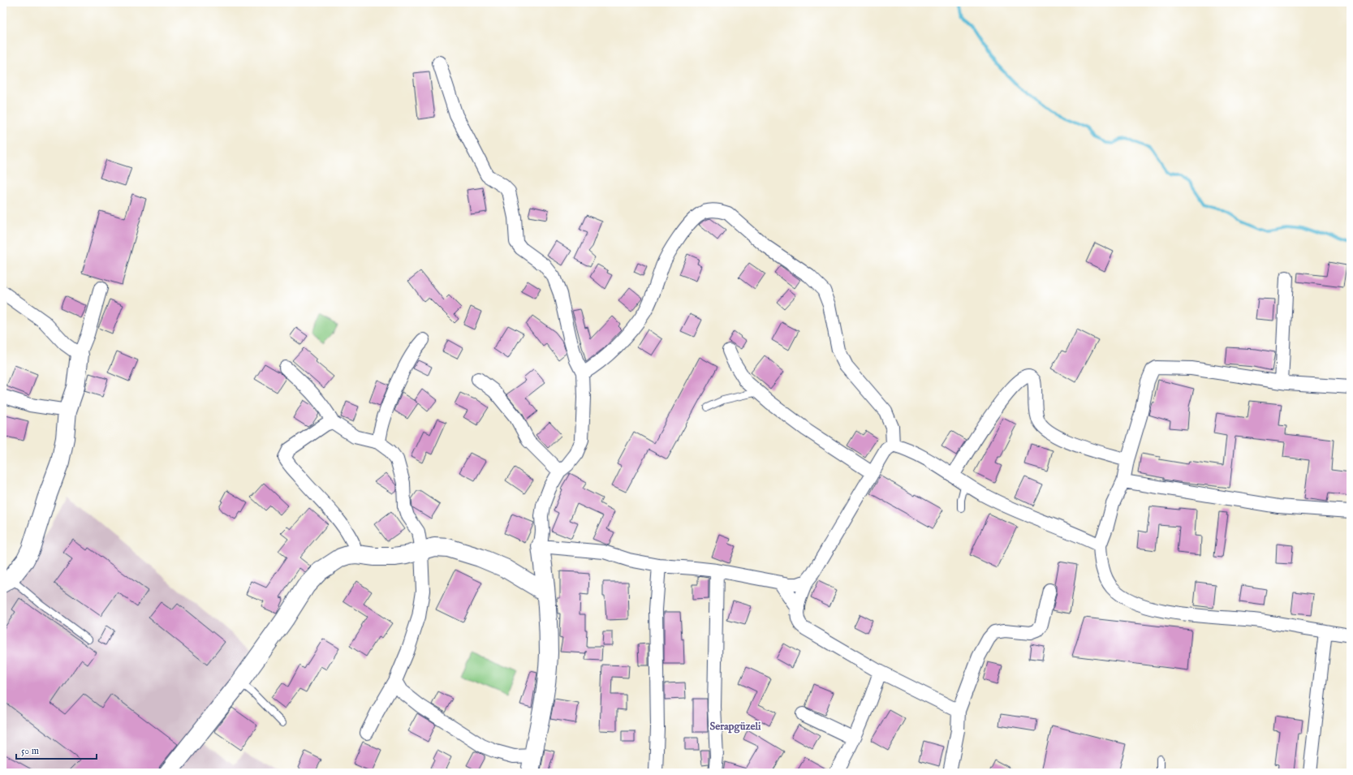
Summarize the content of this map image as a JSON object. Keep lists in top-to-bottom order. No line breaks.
{"districts":["Serapgüzeli"],"scale_bar":"50 m"}
